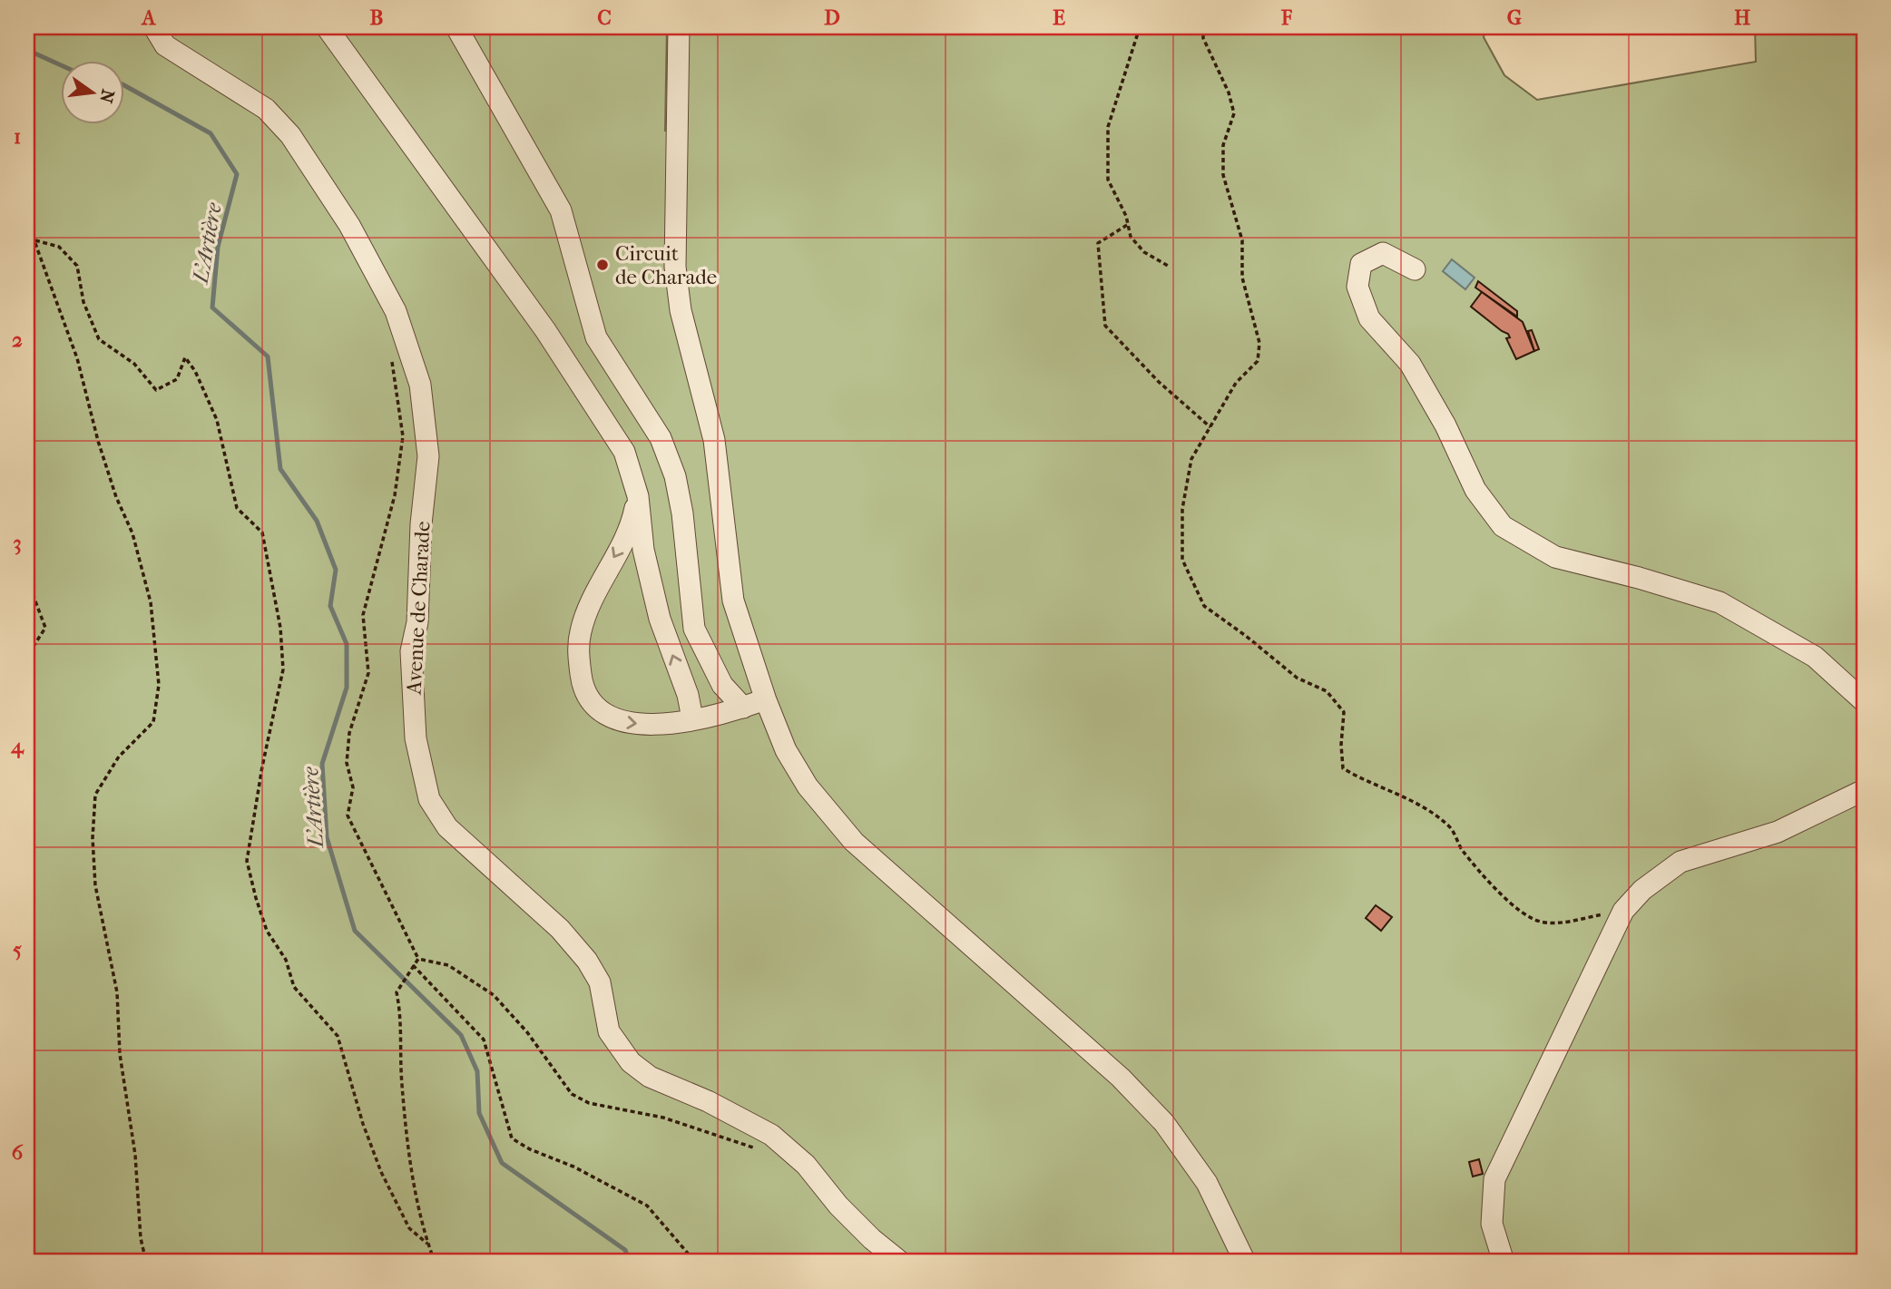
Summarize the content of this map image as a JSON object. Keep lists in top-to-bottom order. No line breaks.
{"streets":{"street":["Avenue de Charade"]},"water":["L'Artière"],"places":["Circuit de Charade"],"north":"right","grid":{"columns":["A","B","C","D","E","F","G","H"],"rows":["1","2","3","4","5","6"]}}
